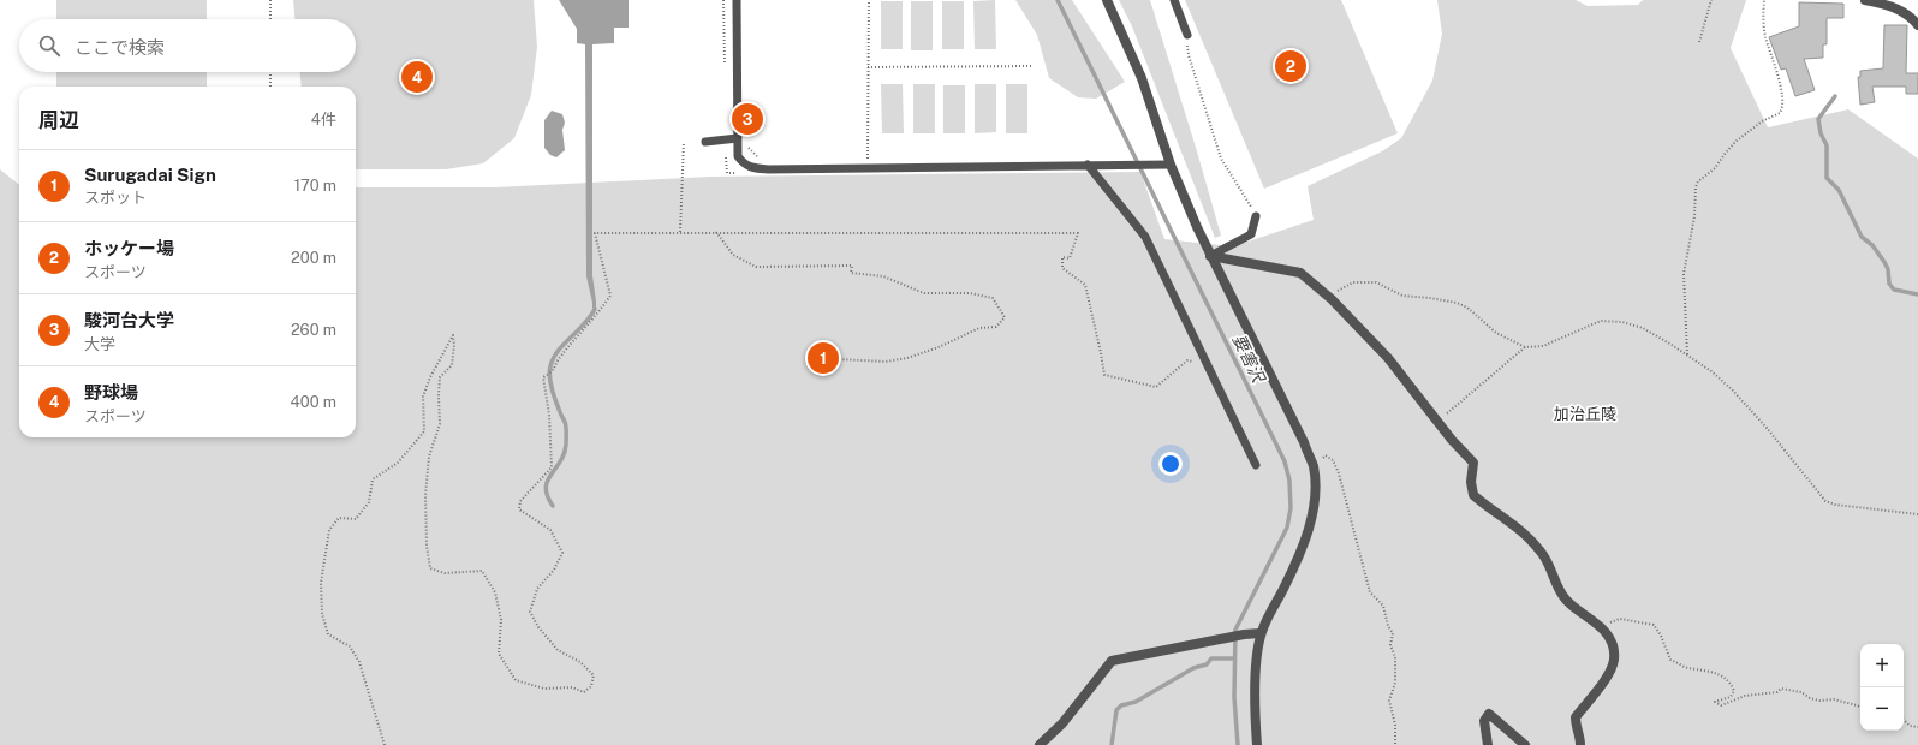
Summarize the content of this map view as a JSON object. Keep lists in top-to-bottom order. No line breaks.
{"water":["要害沢"],"parks":["加治丘陵"],"page":{"search":"ここで検索","pins":["2","4","3","1"],"heading":["周辺","4件"],"list":[{"mark":"1","name":"Surugadai Sign","note":"スポット","value":"170 m"},{"mark":"2","name":"ホッケー場","note":"スポーツ","value":"200 m"},{"mark":"3","name":"駿河台大学","note":"大学","value":"260 m"},{"mark":"4","name":"野球場","note":"スポーツ","value":"400 m"}],"map_buttons":["+","−"]}}
